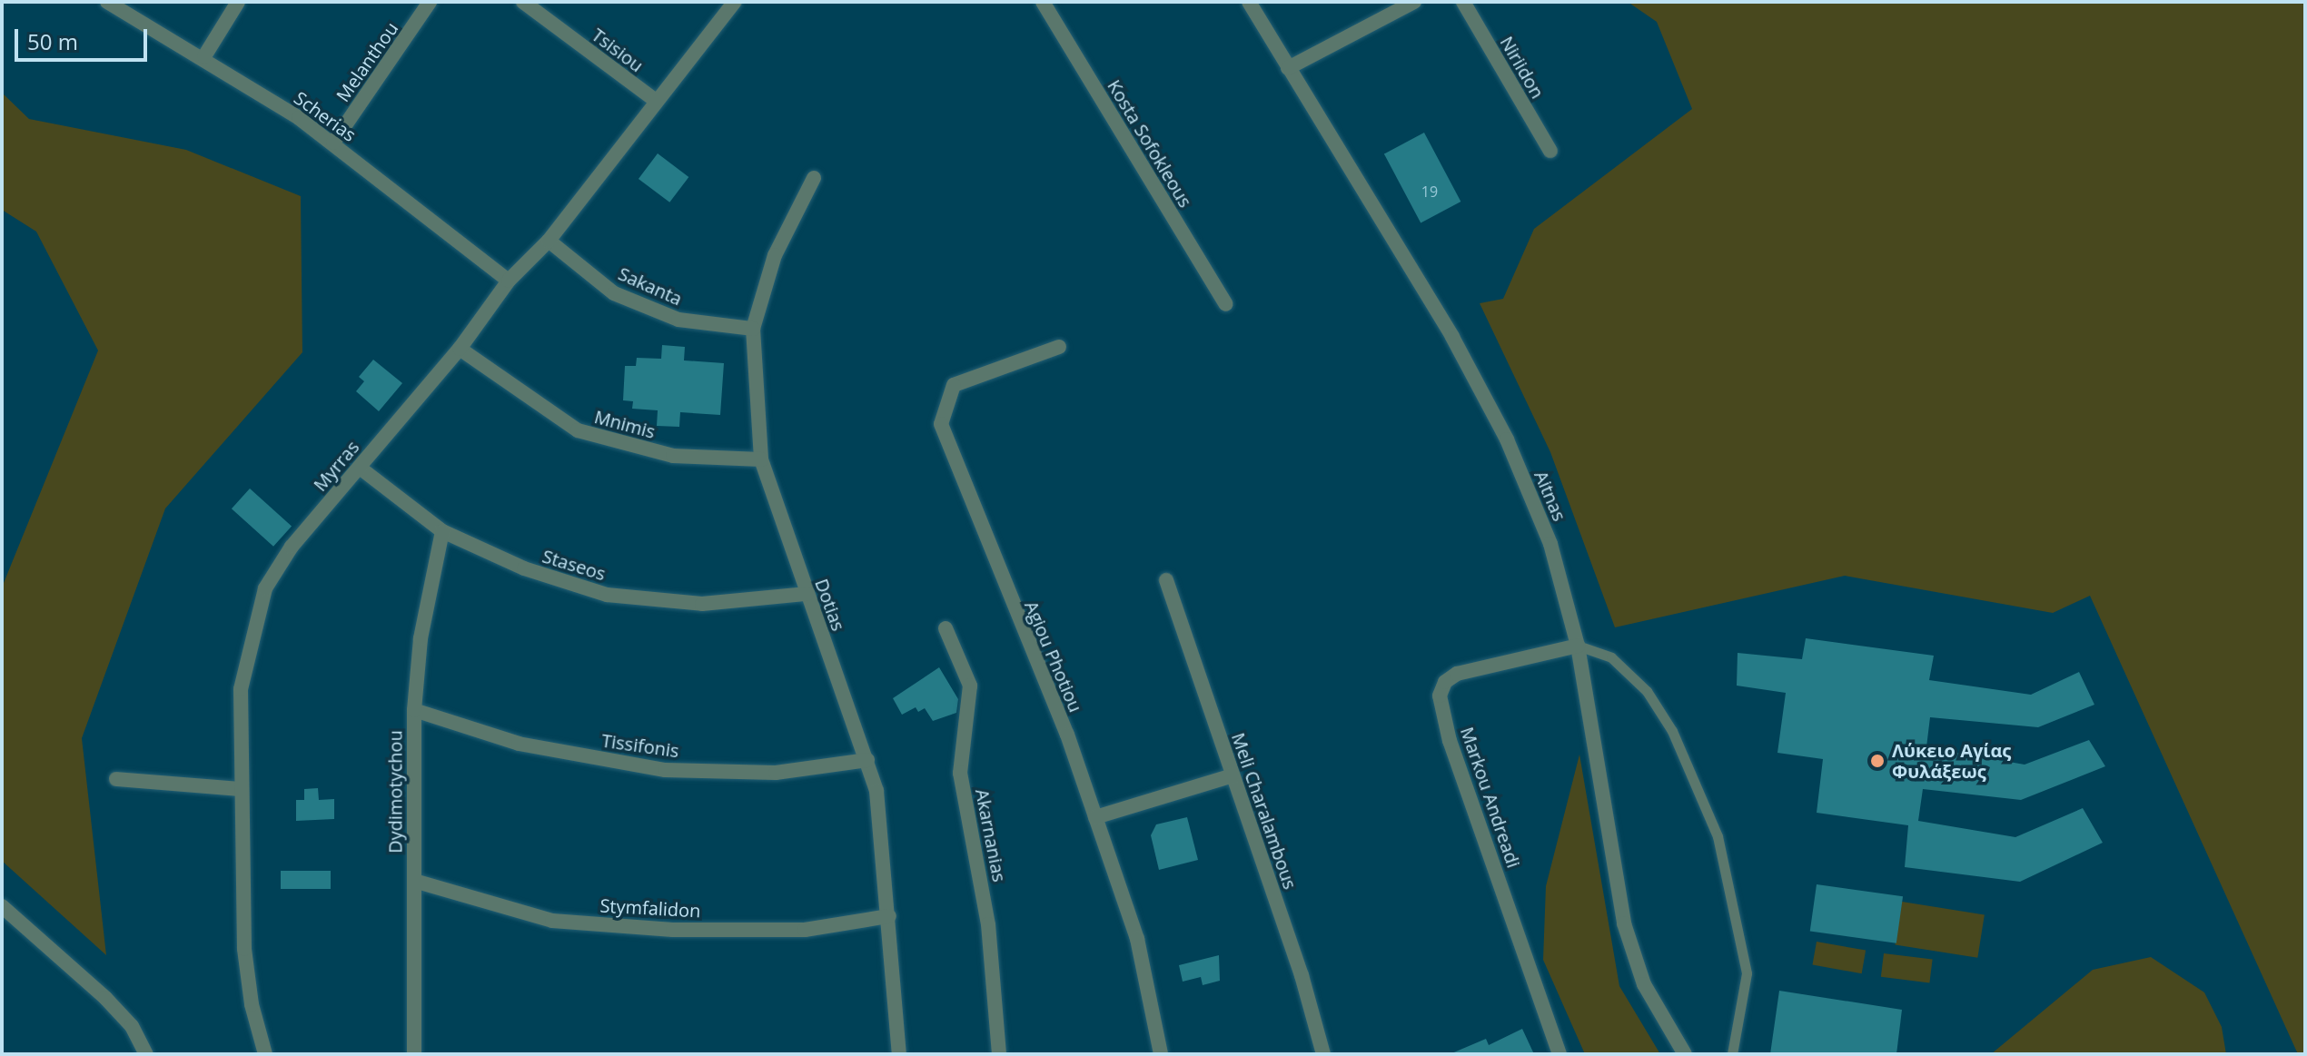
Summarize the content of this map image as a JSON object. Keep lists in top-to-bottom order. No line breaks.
{"streets":{"street":["Tsisiou","Melanthou","Niriidon","Scherias","Kosta Sofokleous","Sakanta","Mnimis","Myrras","Aitnas","Staseos","Dotias","Agiou Photiou","Tissifonis","Dydimotychou","Markou Andreadi","Meli Charalambous","Akarnanias","Stymfalidon"]},"crossings":[["Tsisiou","Myrras"],["Melanthou","Scherias"],["Scherias","Myrras"],["Sakanta","Myrras"],["Sakanta","Dotias"],["Mnimis","Myrras"],["Mnimis","Dotias"],["Myrras","Staseos"],["Aitnas","Markou Andreadi"],["Staseos","Dotias"],["Staseos","Dydimotychou"],["Dotias","Tissifonis"],["Dotias","Stymfalidon"],["Tissifonis","Dydimotychou"],["Dydimotychou","Stymfalidon"]],"places":["Λύκειο Αγίας Φυλάξεως"],"house_numbers":["19"],"scale_bar":"50 m"}
